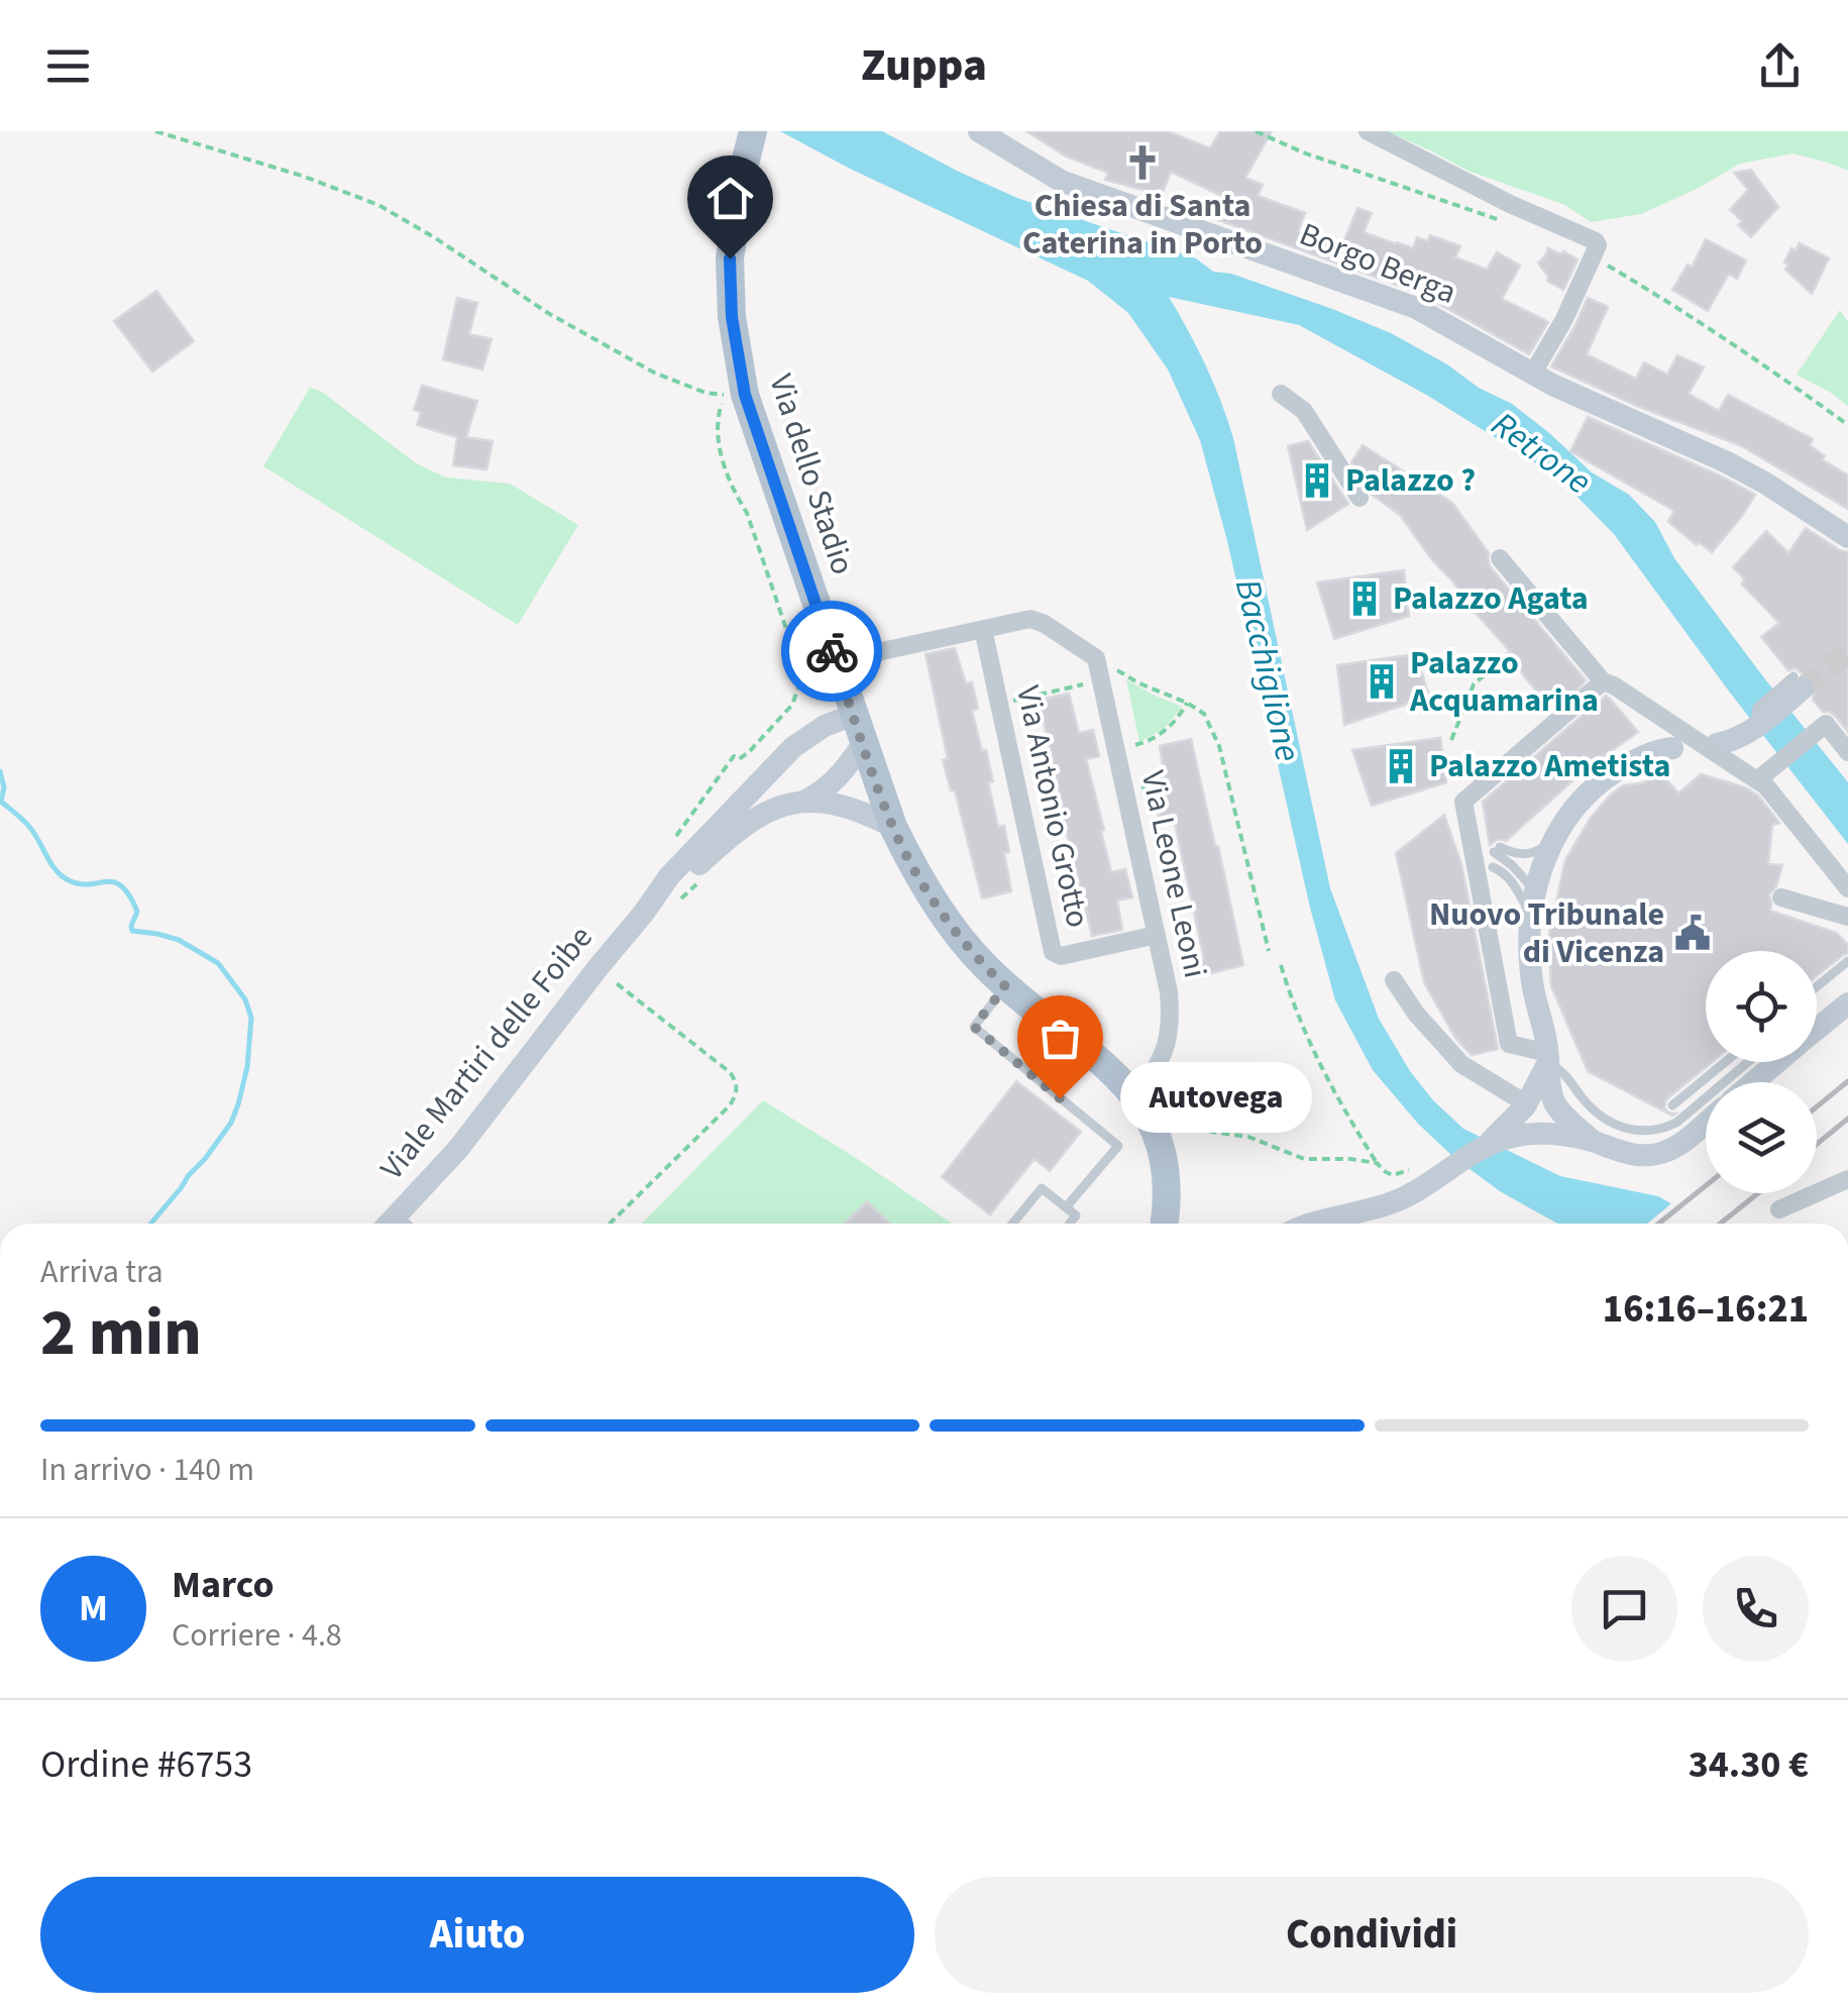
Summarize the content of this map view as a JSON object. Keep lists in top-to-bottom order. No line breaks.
{"streets":{"main road":["Borgo Berga","Via dello Stadio","Viale Martiri delle Foibe"],"street":["Via Antonio Grotto","Via Leone Leoni"]},"crossings":[["Via dello Stadio","Via Leone Leoni"],["Via dello Stadio","Viale Martiri delle Foibe"],["Via Antonio Grotto","Via Leone Leoni"]],"water":["Retrone","Bacchiglione"],"places":{"church":["Chiesa di Santa Caterina in Porto"],"building":["Palazzo ?","Palazzo Agata","Palazzo Acquamarina","Palazzo Ametista"],"public building":["Nuovo Tribunale di Vicenza"],"other":["Autovega"]},"page":{"header":"Zuppa","bubble":"Autovega","heading":["2 min","Arriva tra","16:16–16:21"],"panel":["Marco","Corriere · 4.8","Ordine #6753","34.30 €"],"bar":"In arrivo · 140 m","round":"M","buttons":["Aiuto","Condividi"]}}
